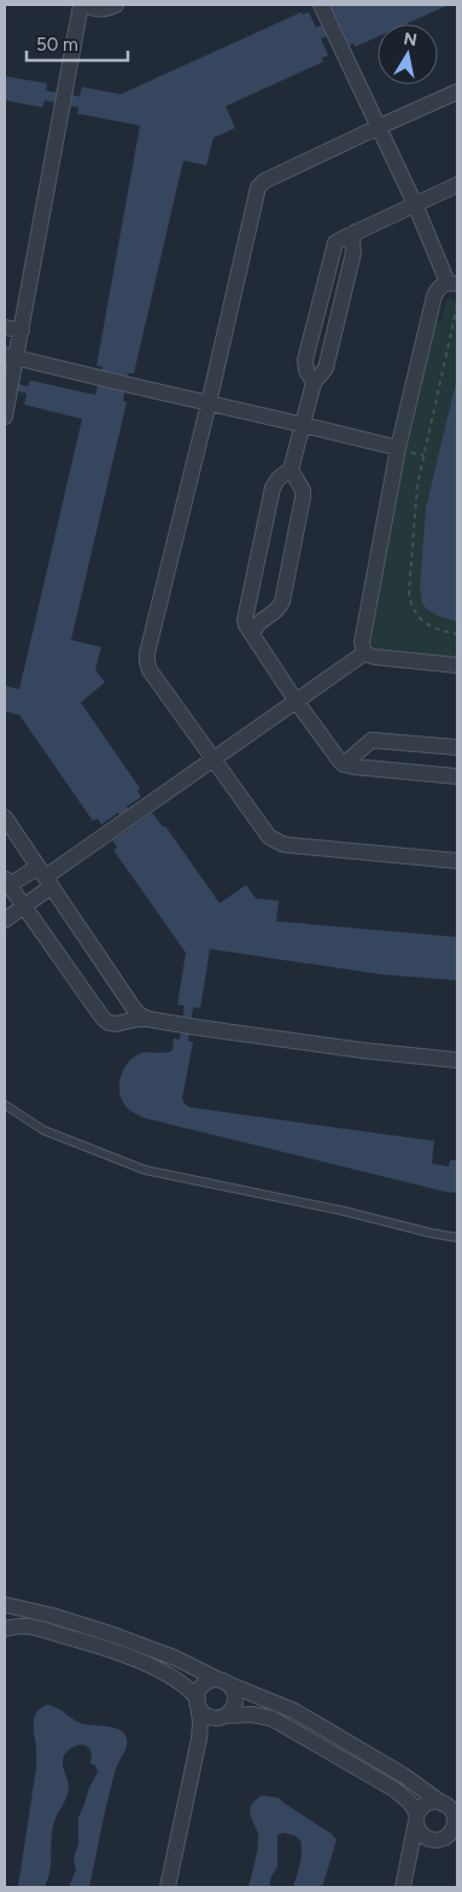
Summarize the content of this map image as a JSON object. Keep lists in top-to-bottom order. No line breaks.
{"scale_bar":"50 m","north":"top"}
